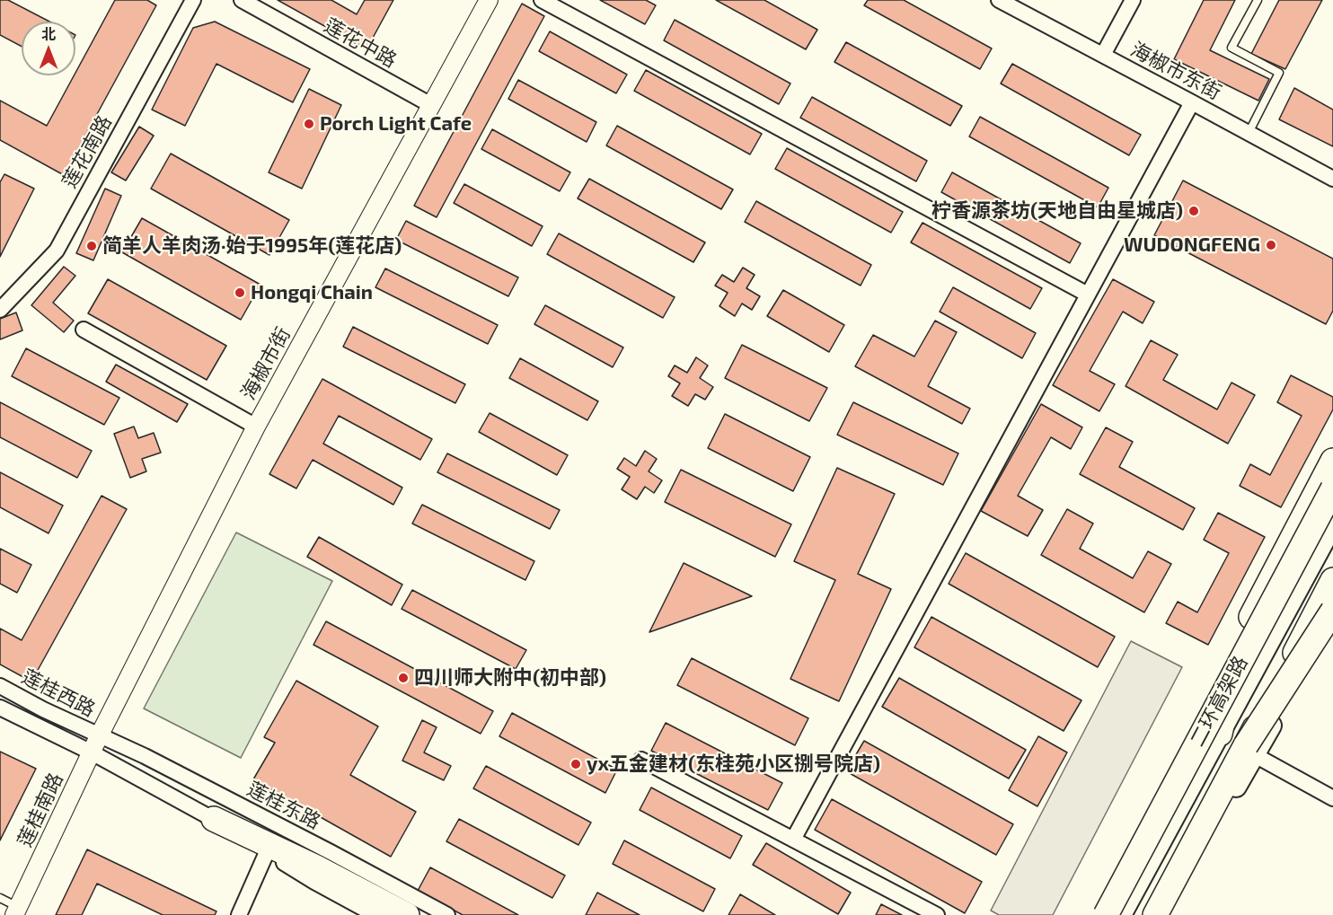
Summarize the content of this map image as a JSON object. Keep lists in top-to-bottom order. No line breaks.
{"streets":{"highway":["二环高架路"],"street":["莲花中路","海椒市东街","莲花南路","海椒市街","莲桂西路","莲桂东路","莲桂南路"]},"crossings":[["莲花中路","海椒市街"],["海椒市街","莲桂西路"],["海椒市街","莲桂东路"],["海椒市街","莲桂南路"],["莲桂西路","莲桂东路"],["莲桂西路","莲桂南路"]],"places":["Porch Light Cafe","柠香源茶坊(天地自由星城店)","WUDONGFENG","简羊人羊肉汤·始于1995年(莲花店)","Hongqi Chain","四川师大附中(初中部)","yx五金建材(东桂苑小区捌号院店)"],"north":"top"}
